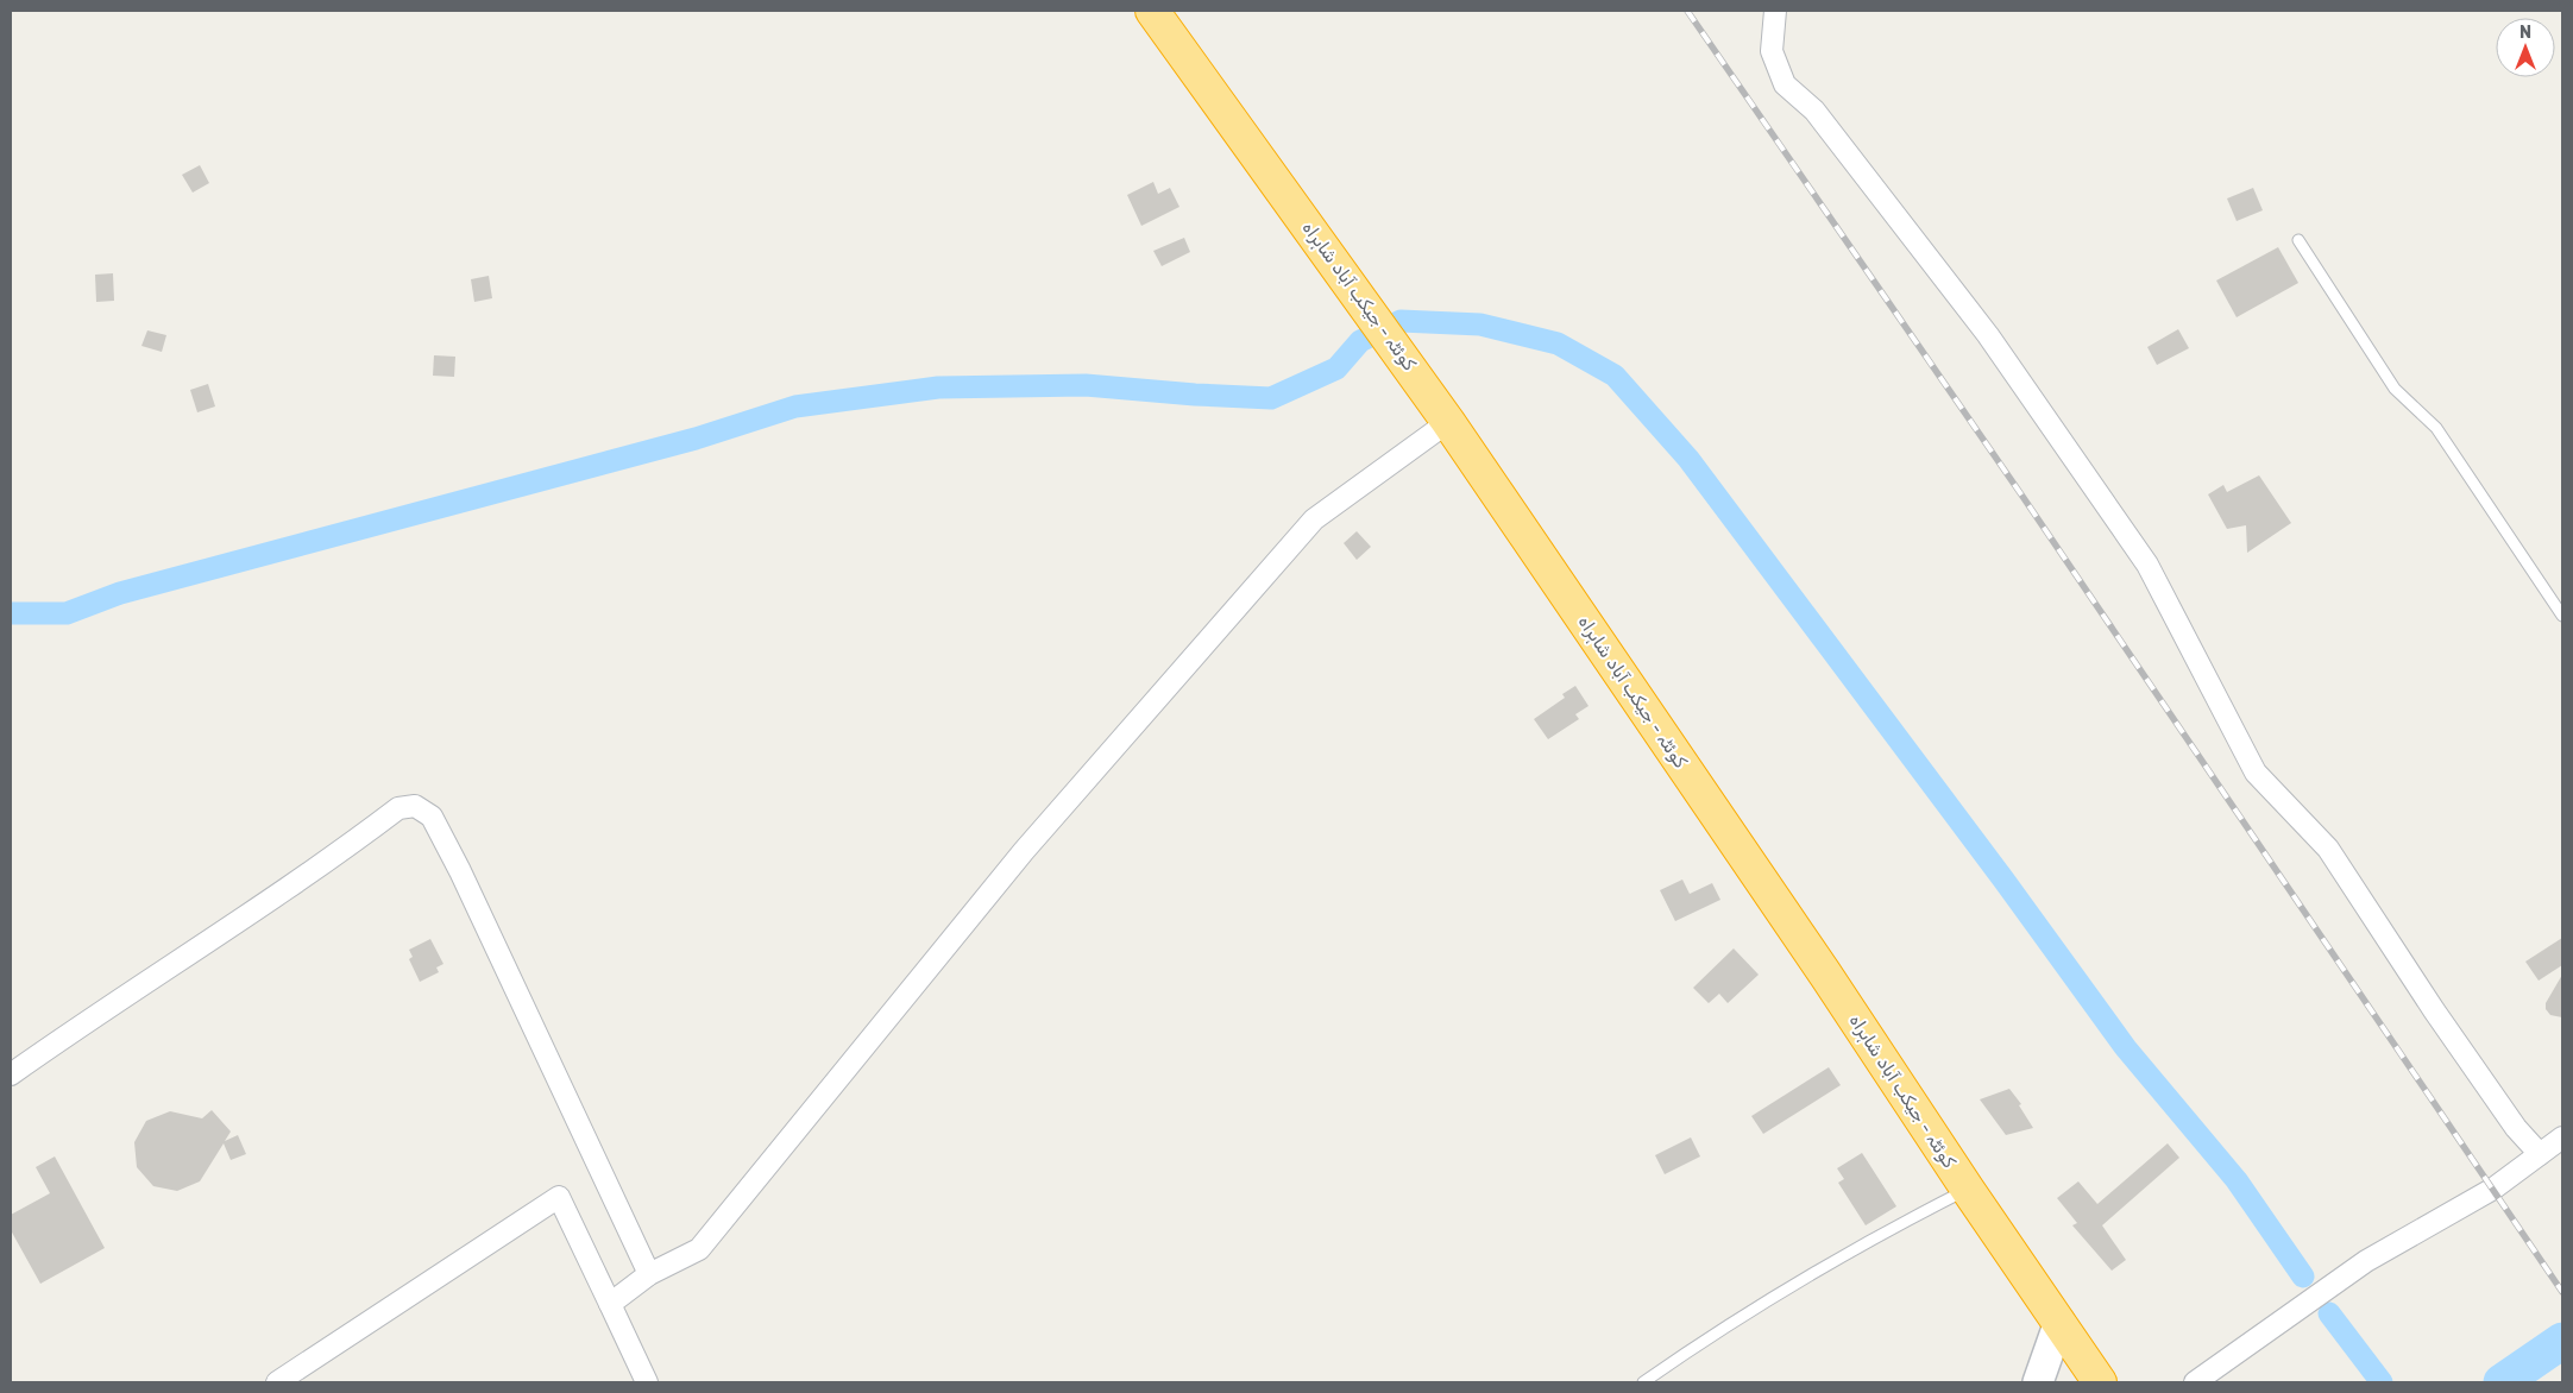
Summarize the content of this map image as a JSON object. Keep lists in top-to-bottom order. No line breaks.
{"streets":{"highway":["کوئٹہ - جیکب آباد شاہراہ"]},"north":"top"}
